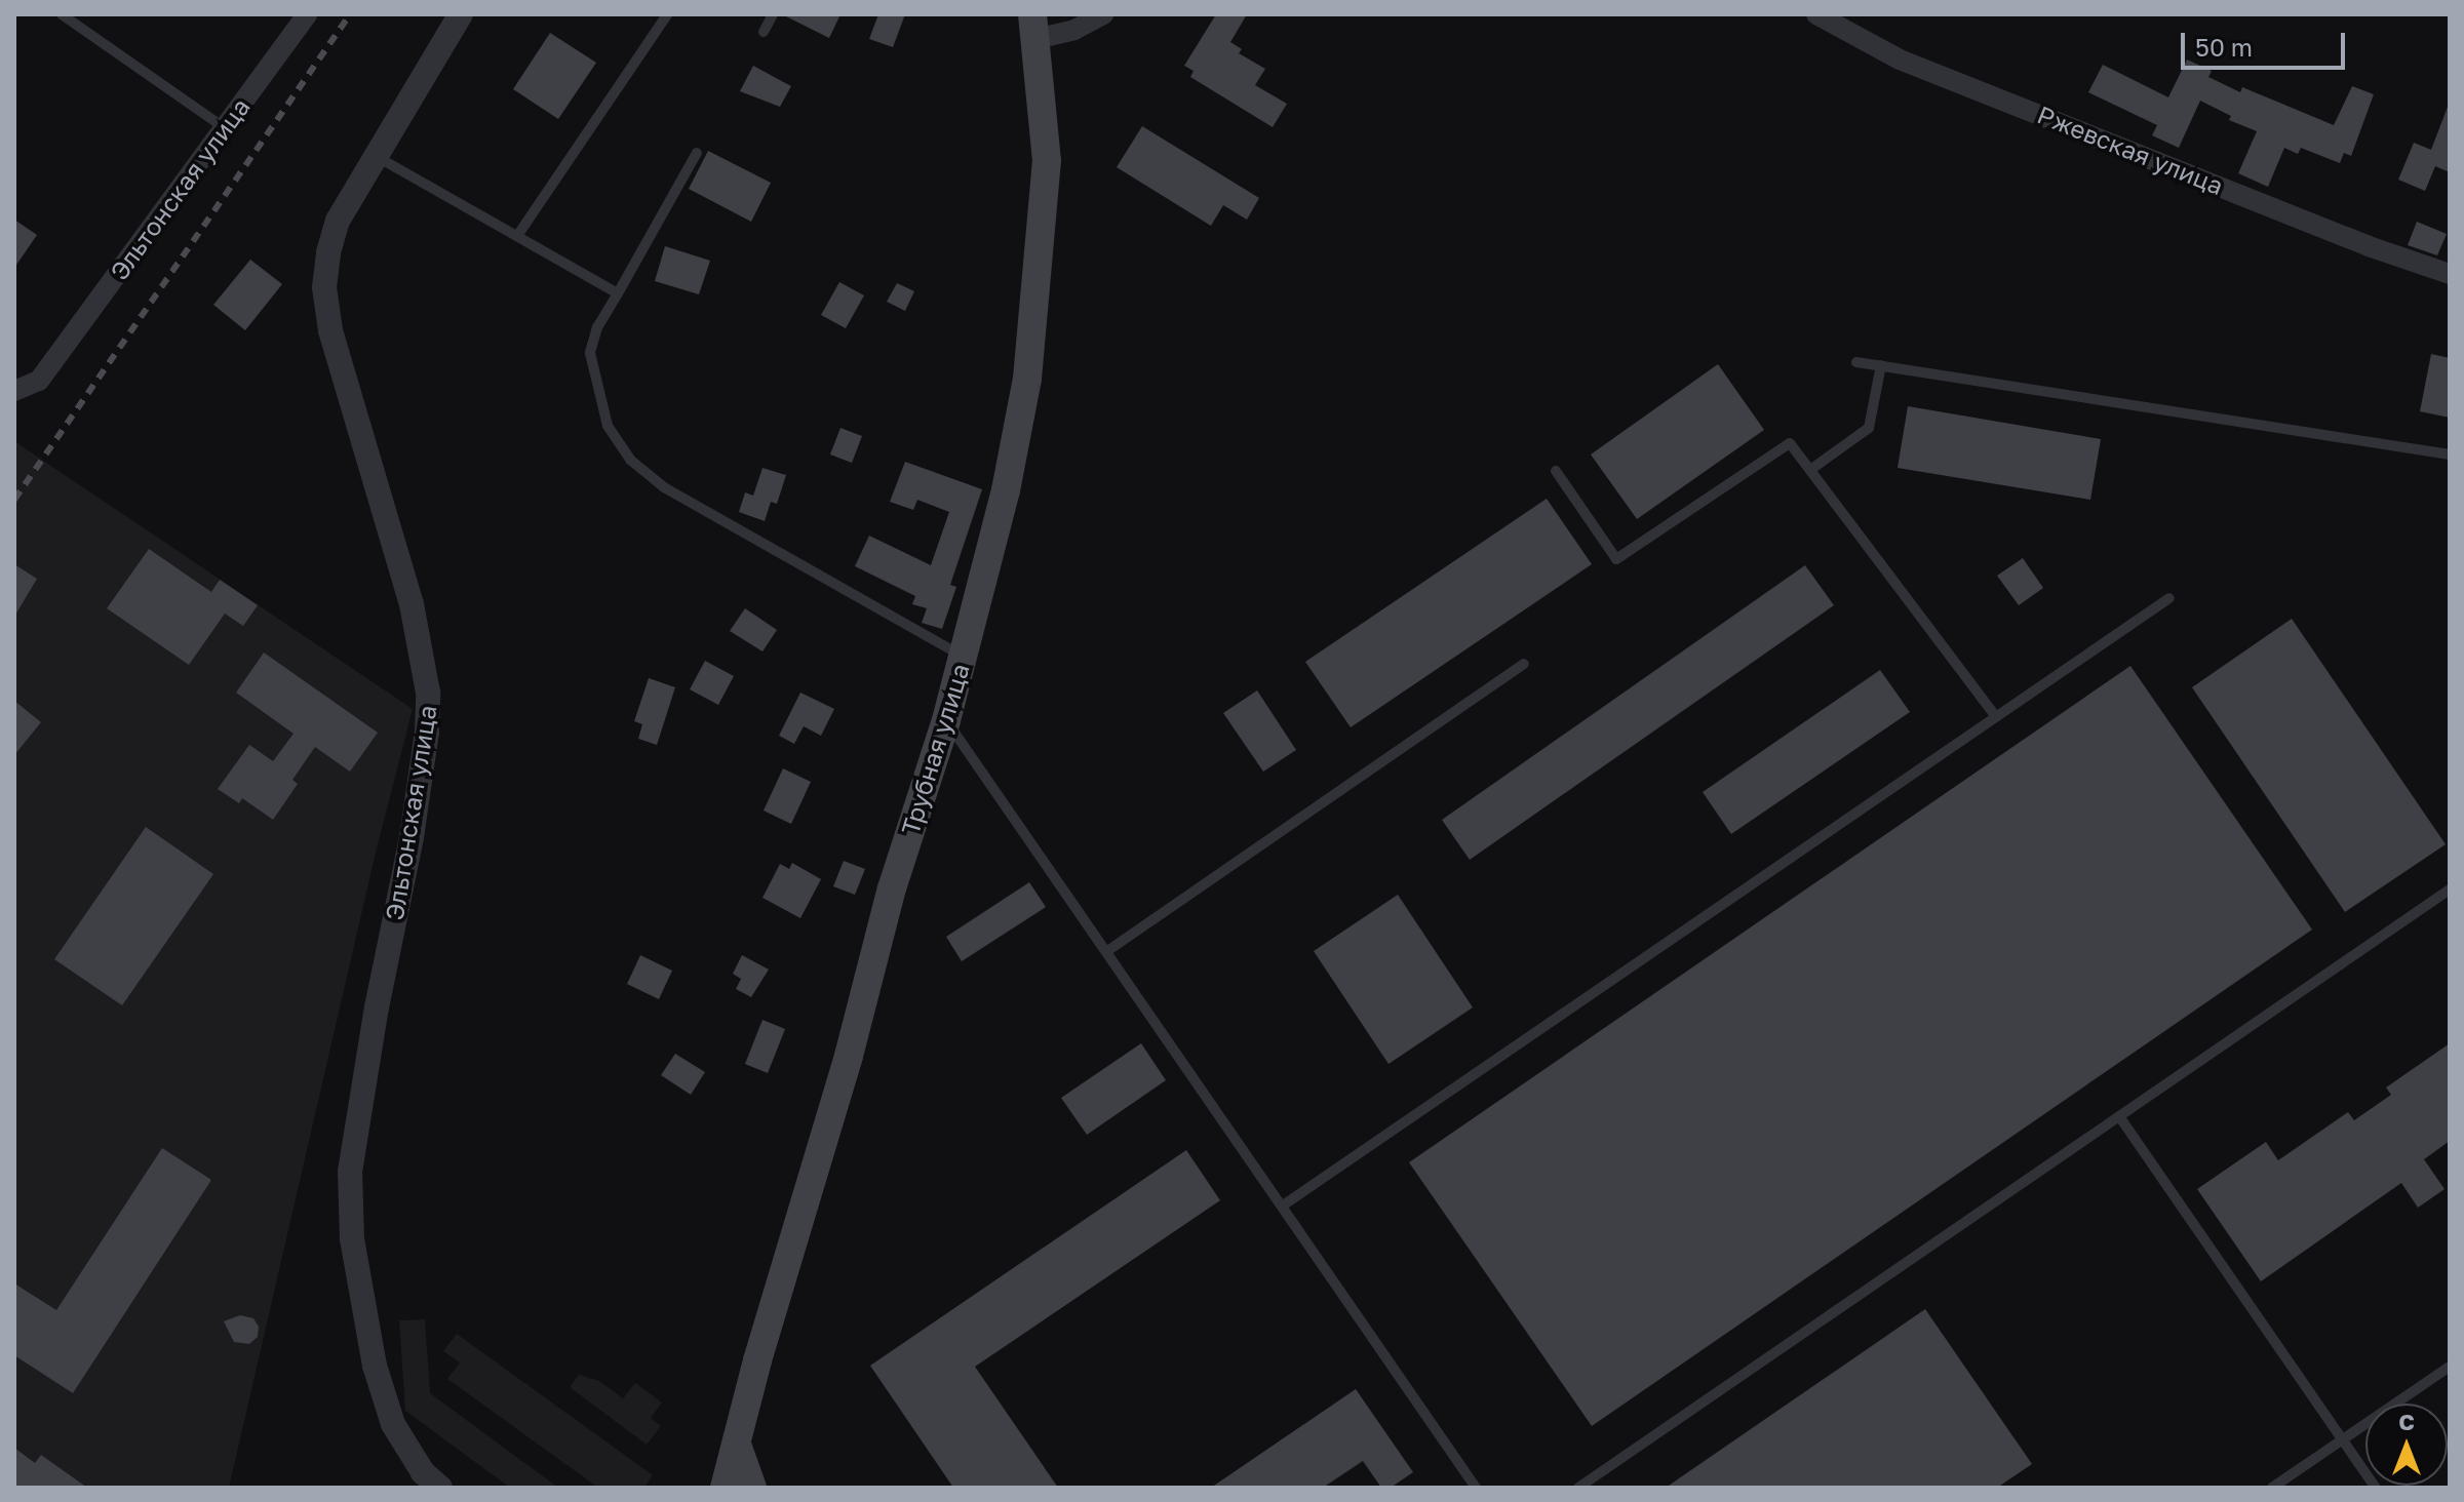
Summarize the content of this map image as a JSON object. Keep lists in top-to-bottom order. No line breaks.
{"streets":{"main road":["Трубная улица"],"street":["Ржевская улица","Эльтонская улица"]},"scale_bar":"50 m","north":"top"}
